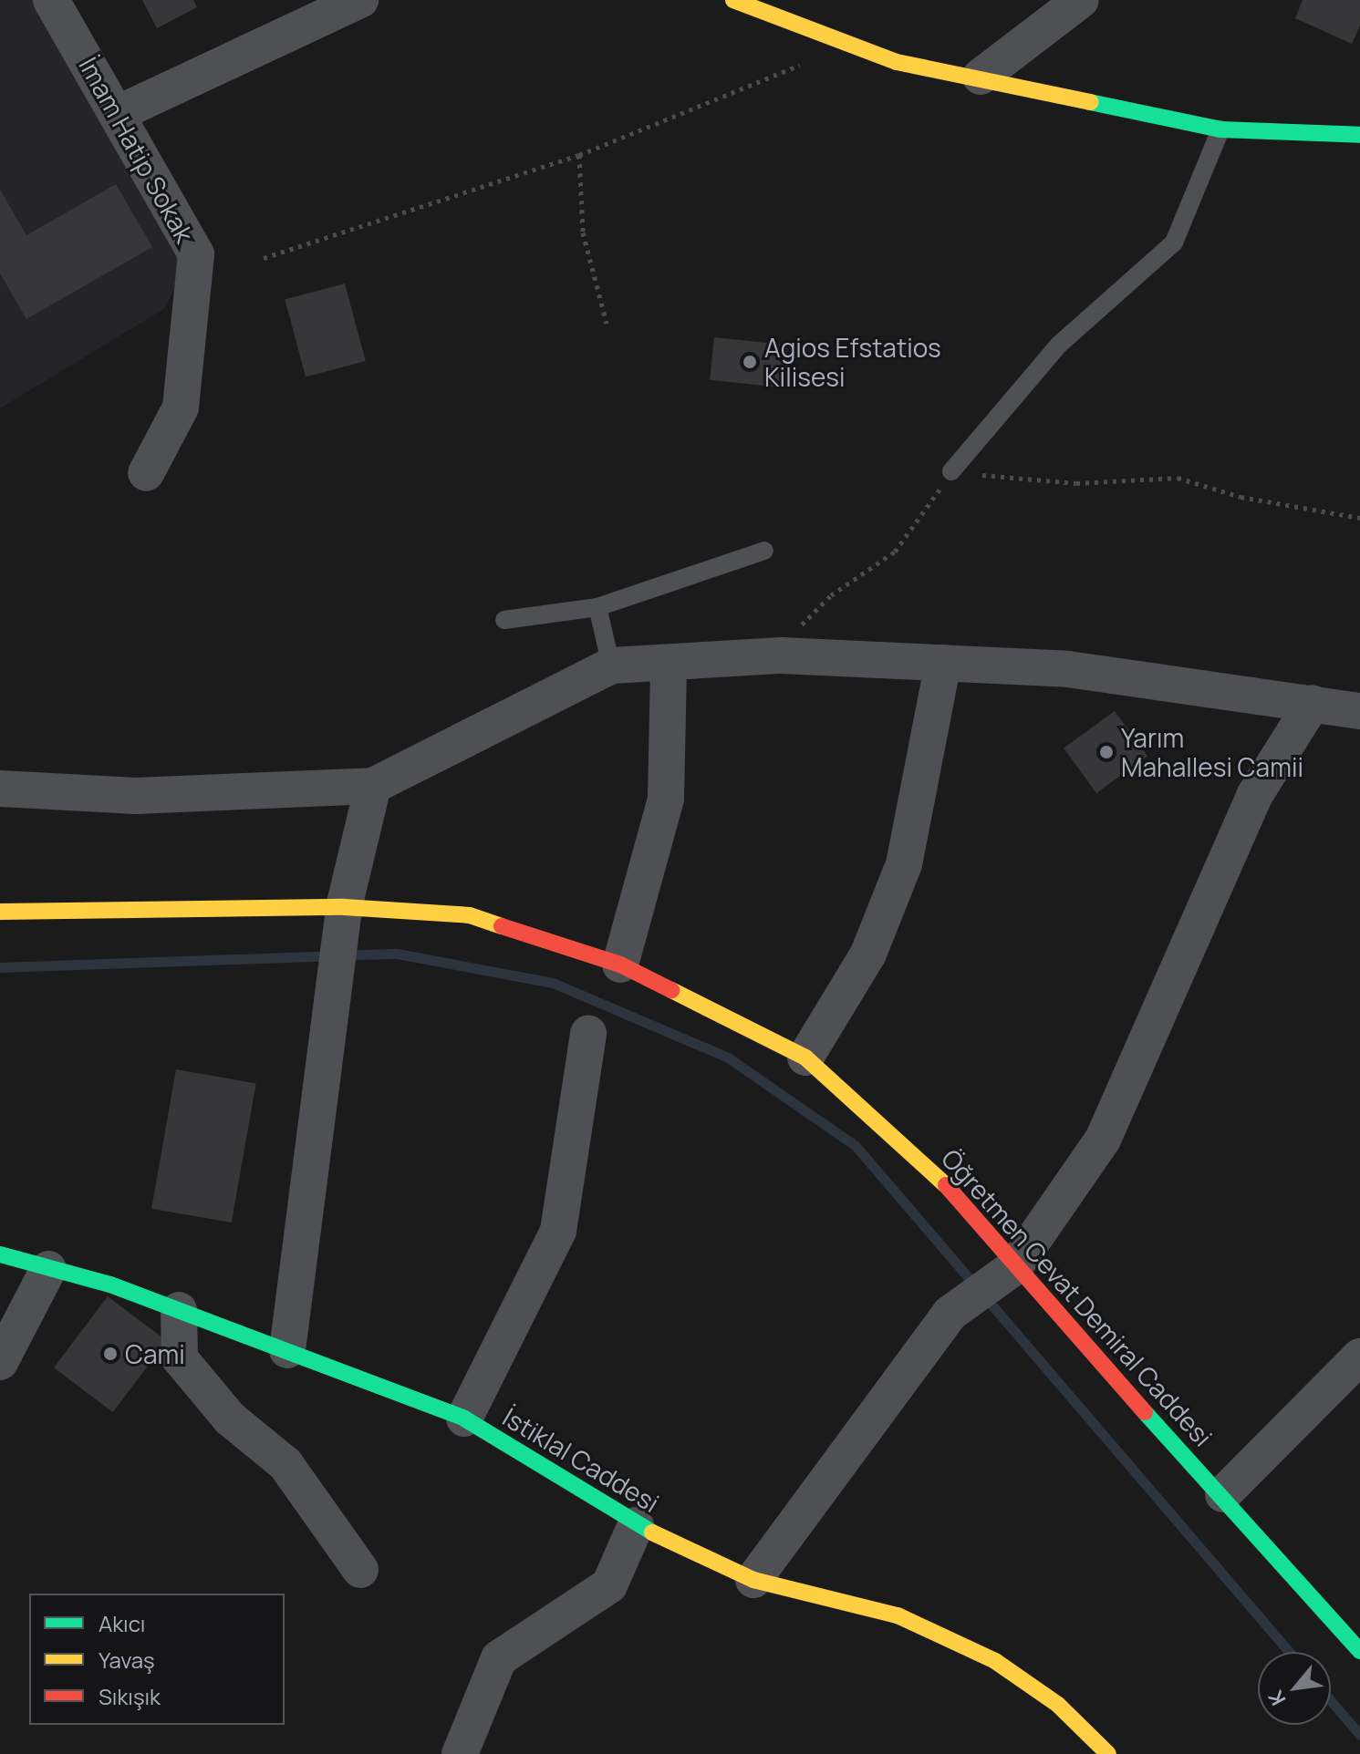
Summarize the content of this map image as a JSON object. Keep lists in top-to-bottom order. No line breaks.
{"streets":{"main road":["Öğretmen Cevat Demiral Caddesi","İstiklal Caddesi"],"street":["İmam Hatip Sokak"]},"places":["Agios Efstatios Kilisesi","Yarım Mahallesi Camii","Cami"],"legend":["Akıcı","Yavaş","Sıkışık"],"north":"bottom left"}
